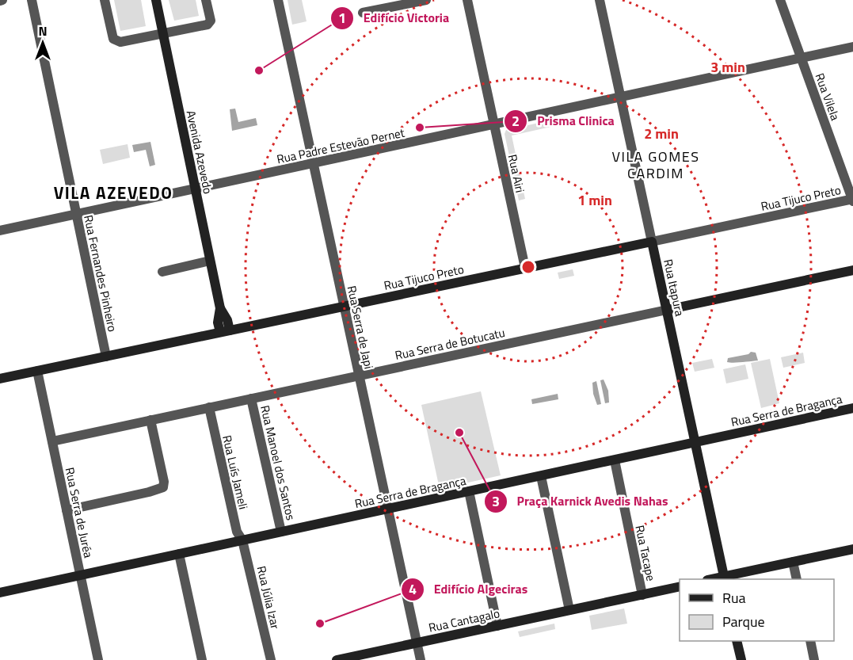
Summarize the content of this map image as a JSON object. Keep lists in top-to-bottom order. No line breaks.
{"streets":{"street":["Rua Vilela","Rua Padre Estevão Pernet","Avenida Azevedo","Rua Airi","Rua Tijuco Preto","Rua Fernandes Pinheiro","Rua Itapura","Rua Serra de Japi","Rua Serra de Botucatu","Rua Serra de Bragança","Rua Manoel dos Santos","Rua Luís Jameli","Rua Serra de Juréa","Rua Tacape","Rua Júlia Izar","Rua Cantagalo"]},"crossings":[["Rua Vilela","Rua Padre Estevão Pernet"],["Rua Vilela","Rua Tijuco Preto"],["Rua Padre Estevão Pernet","Avenida Azevedo"],["Rua Padre Estevão Pernet","Rua Airi"],["Rua Padre Estevão Pernet","Rua Fernandes Pinheiro"],["Rua Padre Estevão Pernet","Rua Itapura"],["Rua Padre Estevão Pernet","Rua Serra de Japi"],["Avenida Azevedo","Rua Tijuco Preto"],["Rua Airi","Rua Tijuco Preto"],["Rua Tijuco Preto","Rua Fernandes Pinheiro"],["Rua Tijuco Preto","Rua Itapura"],["Rua Tijuco Preto","Rua Serra de Japi"],["Rua Tijuco Preto","Rua Serra de Juréa"],["Rua Itapura","Rua Serra de Botucatu"],["Rua Itapura","Rua Serra de Bragança"],["Rua Serra de Japi","Rua Serra de Botucatu"],["Rua Serra de Japi","Rua Serra de Bragança"],["Rua Serra de Japi","Rua Cantagalo"],["Rua Serra de Botucatu","Rua Manoel dos Santos"],["Rua Serra de Botucatu","Rua Luís Jameli"],["Rua Serra de Botucatu","Rua Serra de Juréa"],["Rua Serra de Bragança","Rua Manoel dos Santos"],["Rua Serra de Bragança","Rua Luís Jameli"],["Rua Serra de Bragança","Rua Serra de Juréa"],["Rua Serra de Bragança","Rua Tacape"],["Rua Serra de Bragança","Rua Júlia Izar"],["Rua Luís Jameli","Rua Júlia Izar"],["Rua Tacape","Rua Cantagalo"]],"districts":["VILA GOMES CARDIM","VILA AZEVEDO"],"places":["Edifício Victoria","Prisma Clinica","Praça Karnick Avedis Nahas","Edifício Algeciras"],"legend":["Rua","Parque"],"north":"top","rings":["3 min","2 min","1 min"]}
